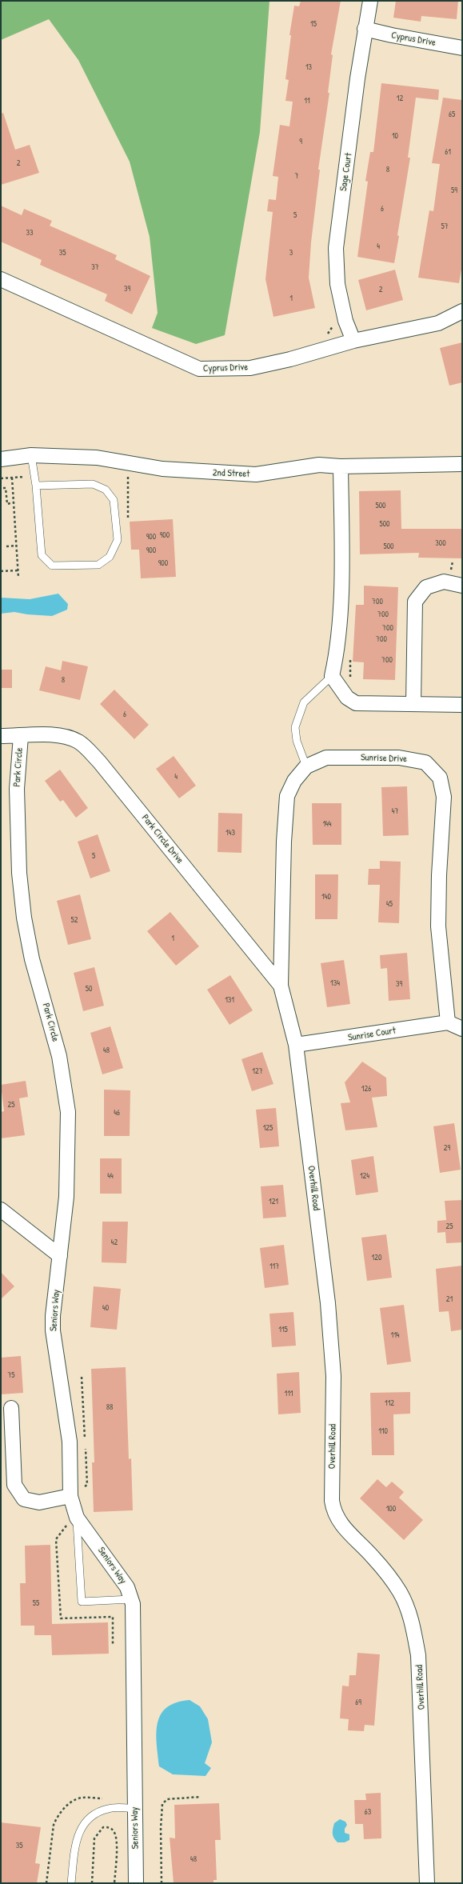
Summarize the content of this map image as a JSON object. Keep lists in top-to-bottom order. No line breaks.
{"streets":{"street":["Cyprus Drive","Sage Court","2nd Street","Sunrise Drive","Park Circle","Park Circle Drive","Sunrise Court","Overhill Road","Seniors Way"]},"crossings":[["Cyprus Drive","Sage Court"],["Sunrise Drive","Park Circle Drive"],["Sunrise Drive","Sunrise Court"],["Sunrise Drive","Overhill Road"],["Park Circle","Park Circle Drive"],["Park Circle","Seniors Way"],["Park Circle Drive","Overhill Road"],["Sunrise Court","Overhill Road"]],"house_numbers":["15","13","12","11","65","10","9","61","2","8","7","59","6","5","57","33","4","35","3","37","39","2","1","500","500","900","900","300","500","900","900","700","700","700","700","700","8","6","4","47","144","143","5","140","45","52","1","134","39","50","131","48","127","126","25","46","125","29","44","124","121","25","42","120","117","21","40","115","114","75","111","112","88","110","100","55","69","63","35","48"]}
